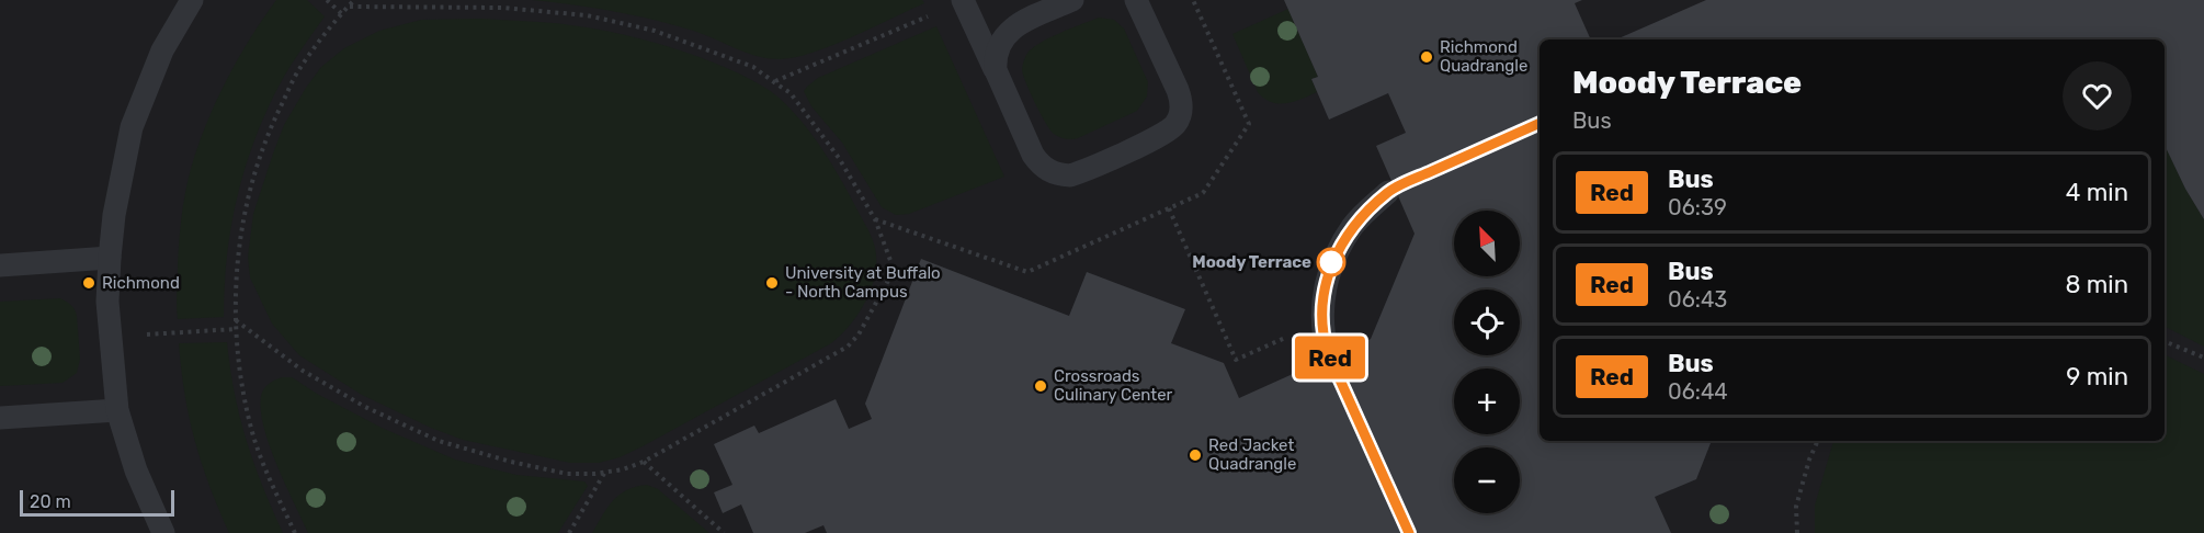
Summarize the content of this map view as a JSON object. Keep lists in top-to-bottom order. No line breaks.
{"places":["Richmond Quadrangle","Moody Terrace","Richmond","University at Buffalo - North Campus","Crossroads Culinary Center","Red Jacket Quadrangle"],"lines":["bus line Red"],"scale_bar":"20 m","north":"top left","page":{"on_map":"Red","heading":["Moody Terrace","Bus"],"list":[{"mark":"Red","name":"Bus","note":"06:39","value":"4 min"},{"mark":"Red","name":"Bus","note":"06:43","value":"8 min"},{"mark":"Red","name":"Bus","note":"06:44","value":"9 min"}],"map_buttons":["+","−"],"scale":"20 m"}}
